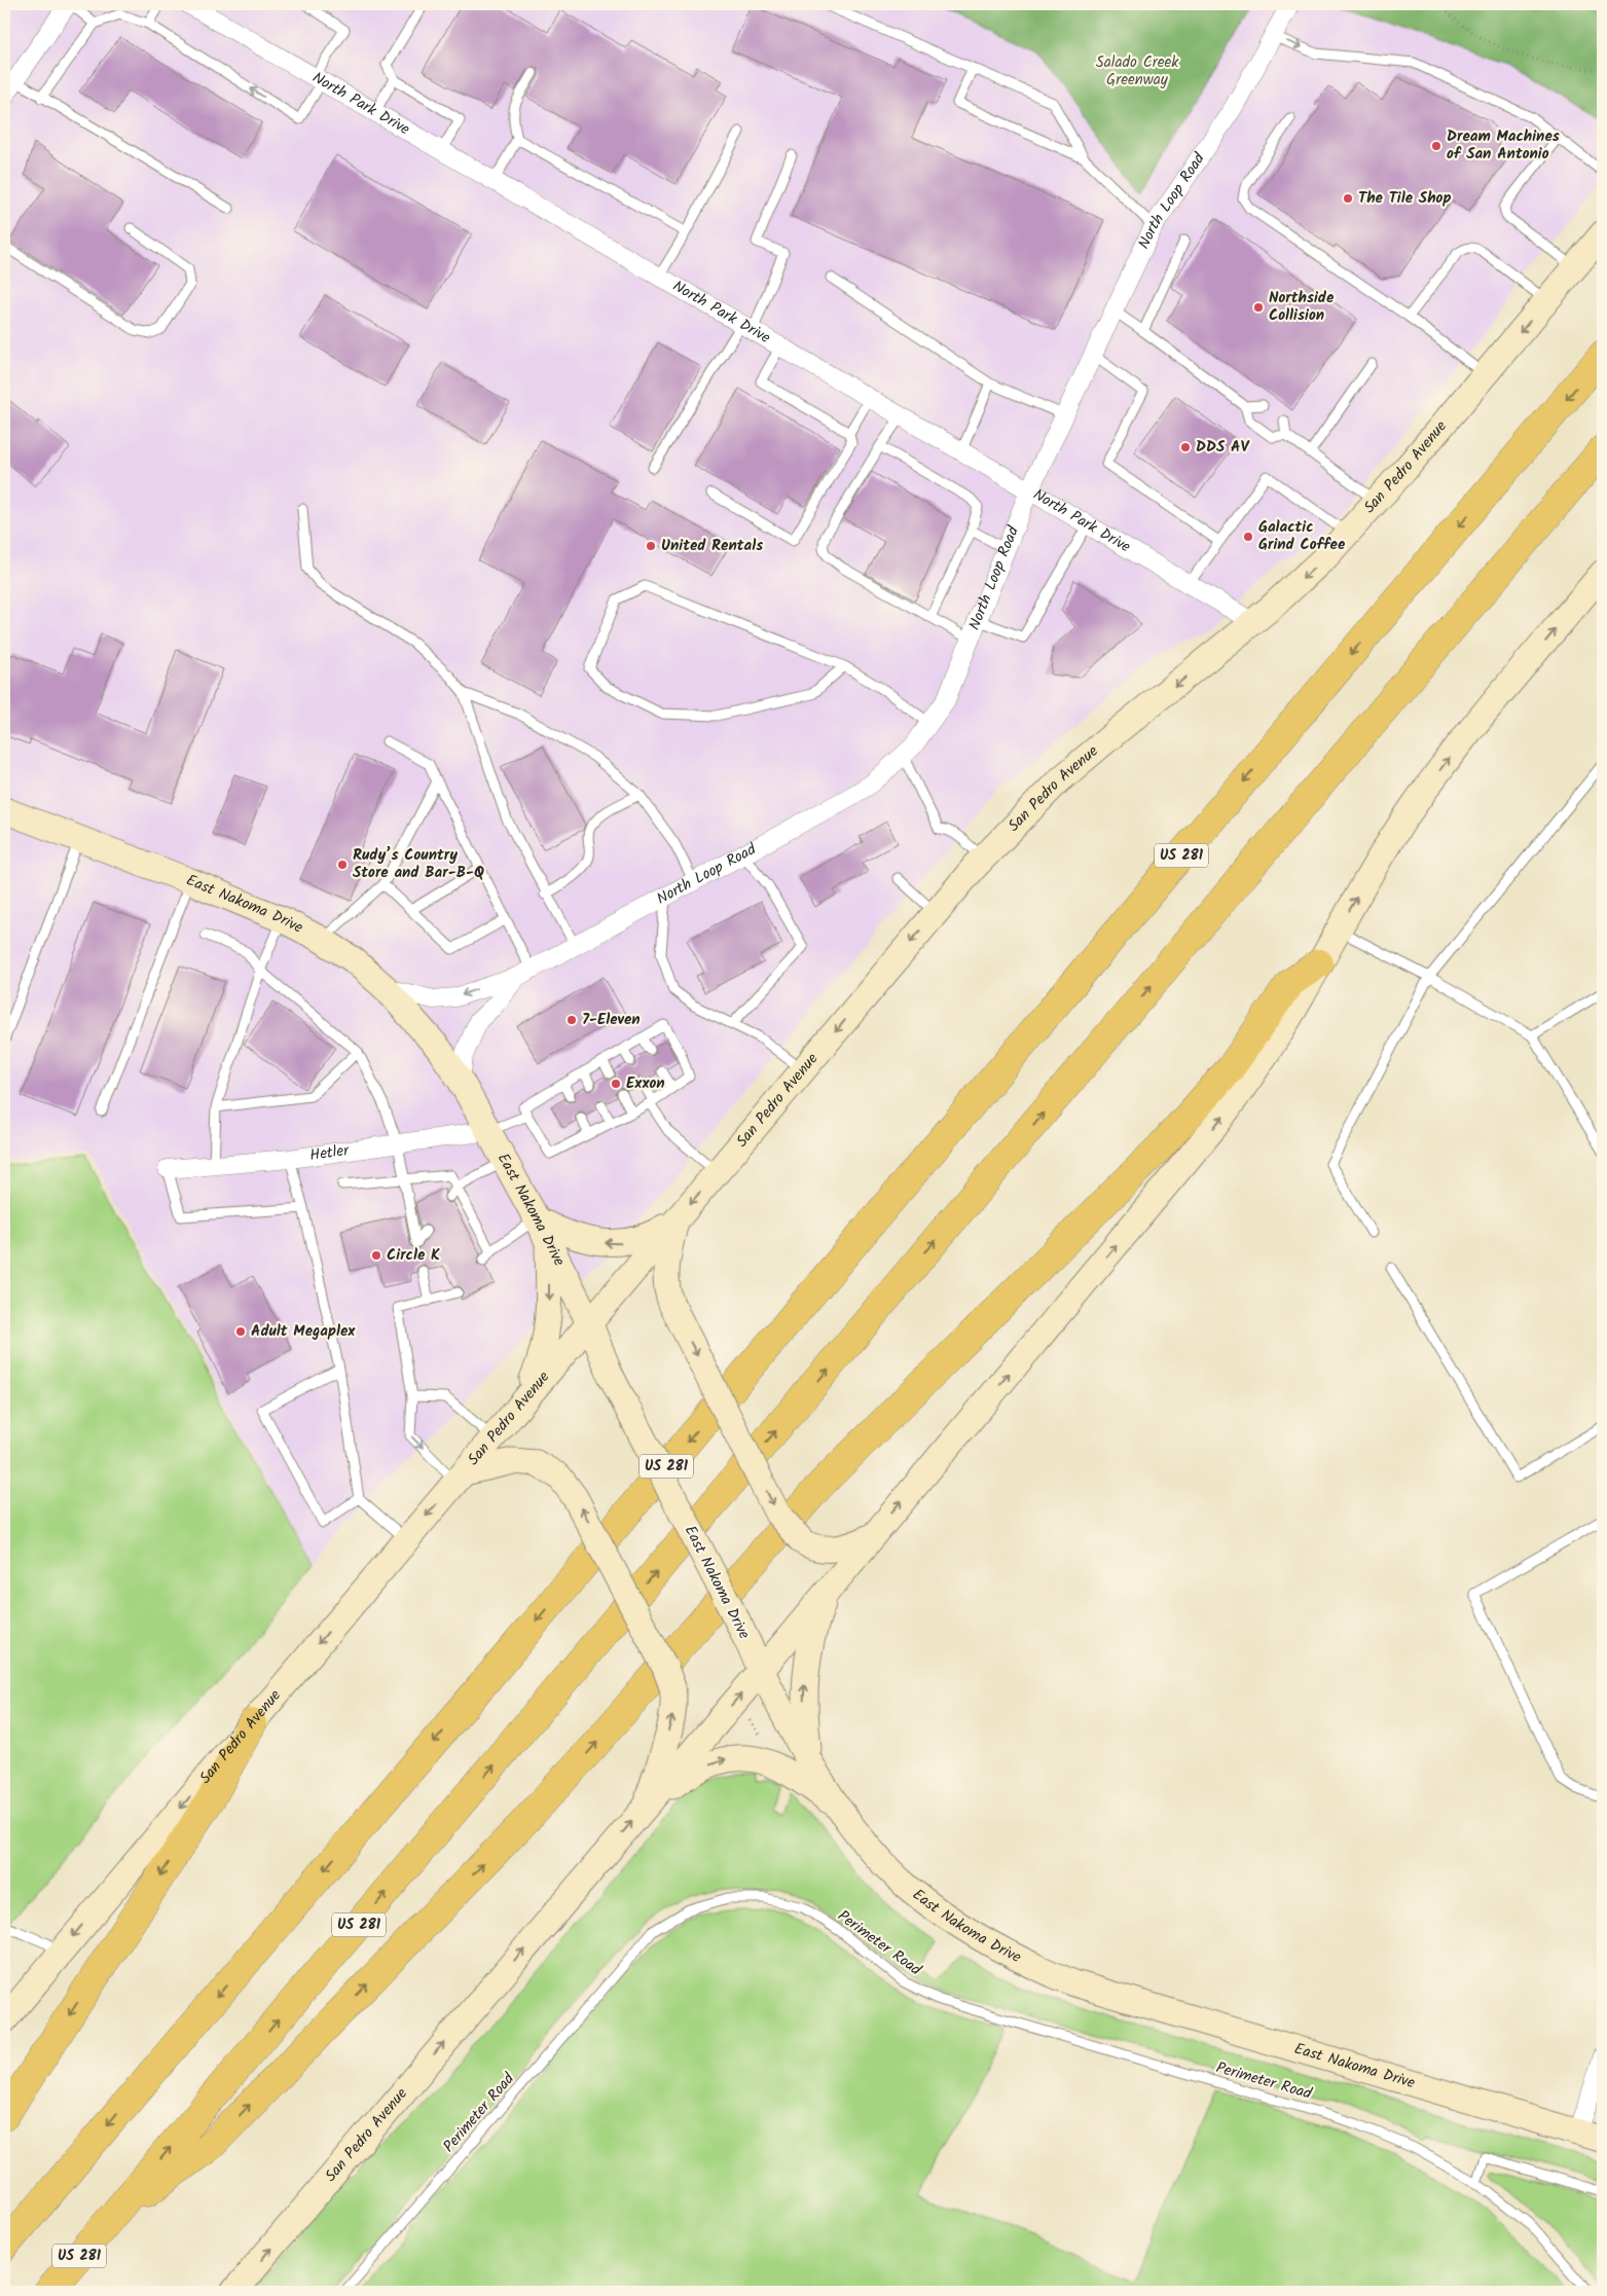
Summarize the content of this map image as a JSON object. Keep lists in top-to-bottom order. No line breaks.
{"streets":{"highway":["US 281"],"main road":["San Pedro Avenue","East Nakoma Drive"],"street":["North Park Drive","North Loop Road","Hetler"],"lane":["Perimeter Road"]},"crossings":[["North Park Drive","North Loop Road"],["North Park Drive","San Pedro Avenue"],["North Loop Road","East Nakoma Drive"],["San Pedro Avenue","East Nakoma Drive"],["East Nakoma Drive","Hetler"]],"parks":["Salado Creek Greenway"],"places":["Dream Machines of San Antonio","The Tile Shop","Northside Collision","DDS AV","Galactic Grind Coffee","United Rentals","Rudy’s Country Store and Bar-B-Q","7-Eleven","Exxon","Circle K","Adult Megaplex"]}
